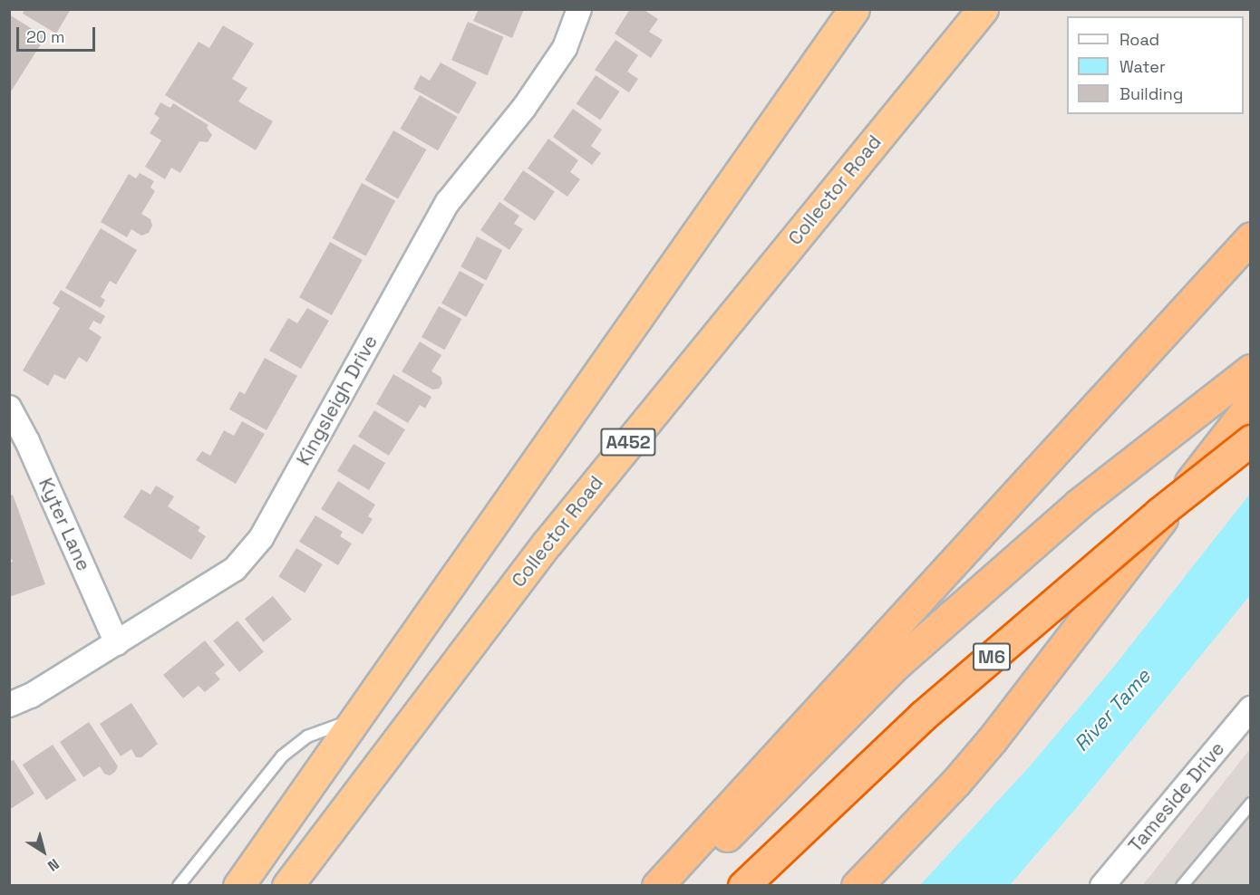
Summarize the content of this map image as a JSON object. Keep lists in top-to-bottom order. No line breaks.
{"streets":{"highway":["Collector Road","A452","M6"],"street":["Kingsleigh Drive","Kyter Lane","Tameside Drive"]},"crossings":[["Kingsleigh Drive","Kyter Lane"]],"water":["River Tame"],"legend":["Road","Water","Building"],"scale_bar":"20 m","north":"bottom right"}
